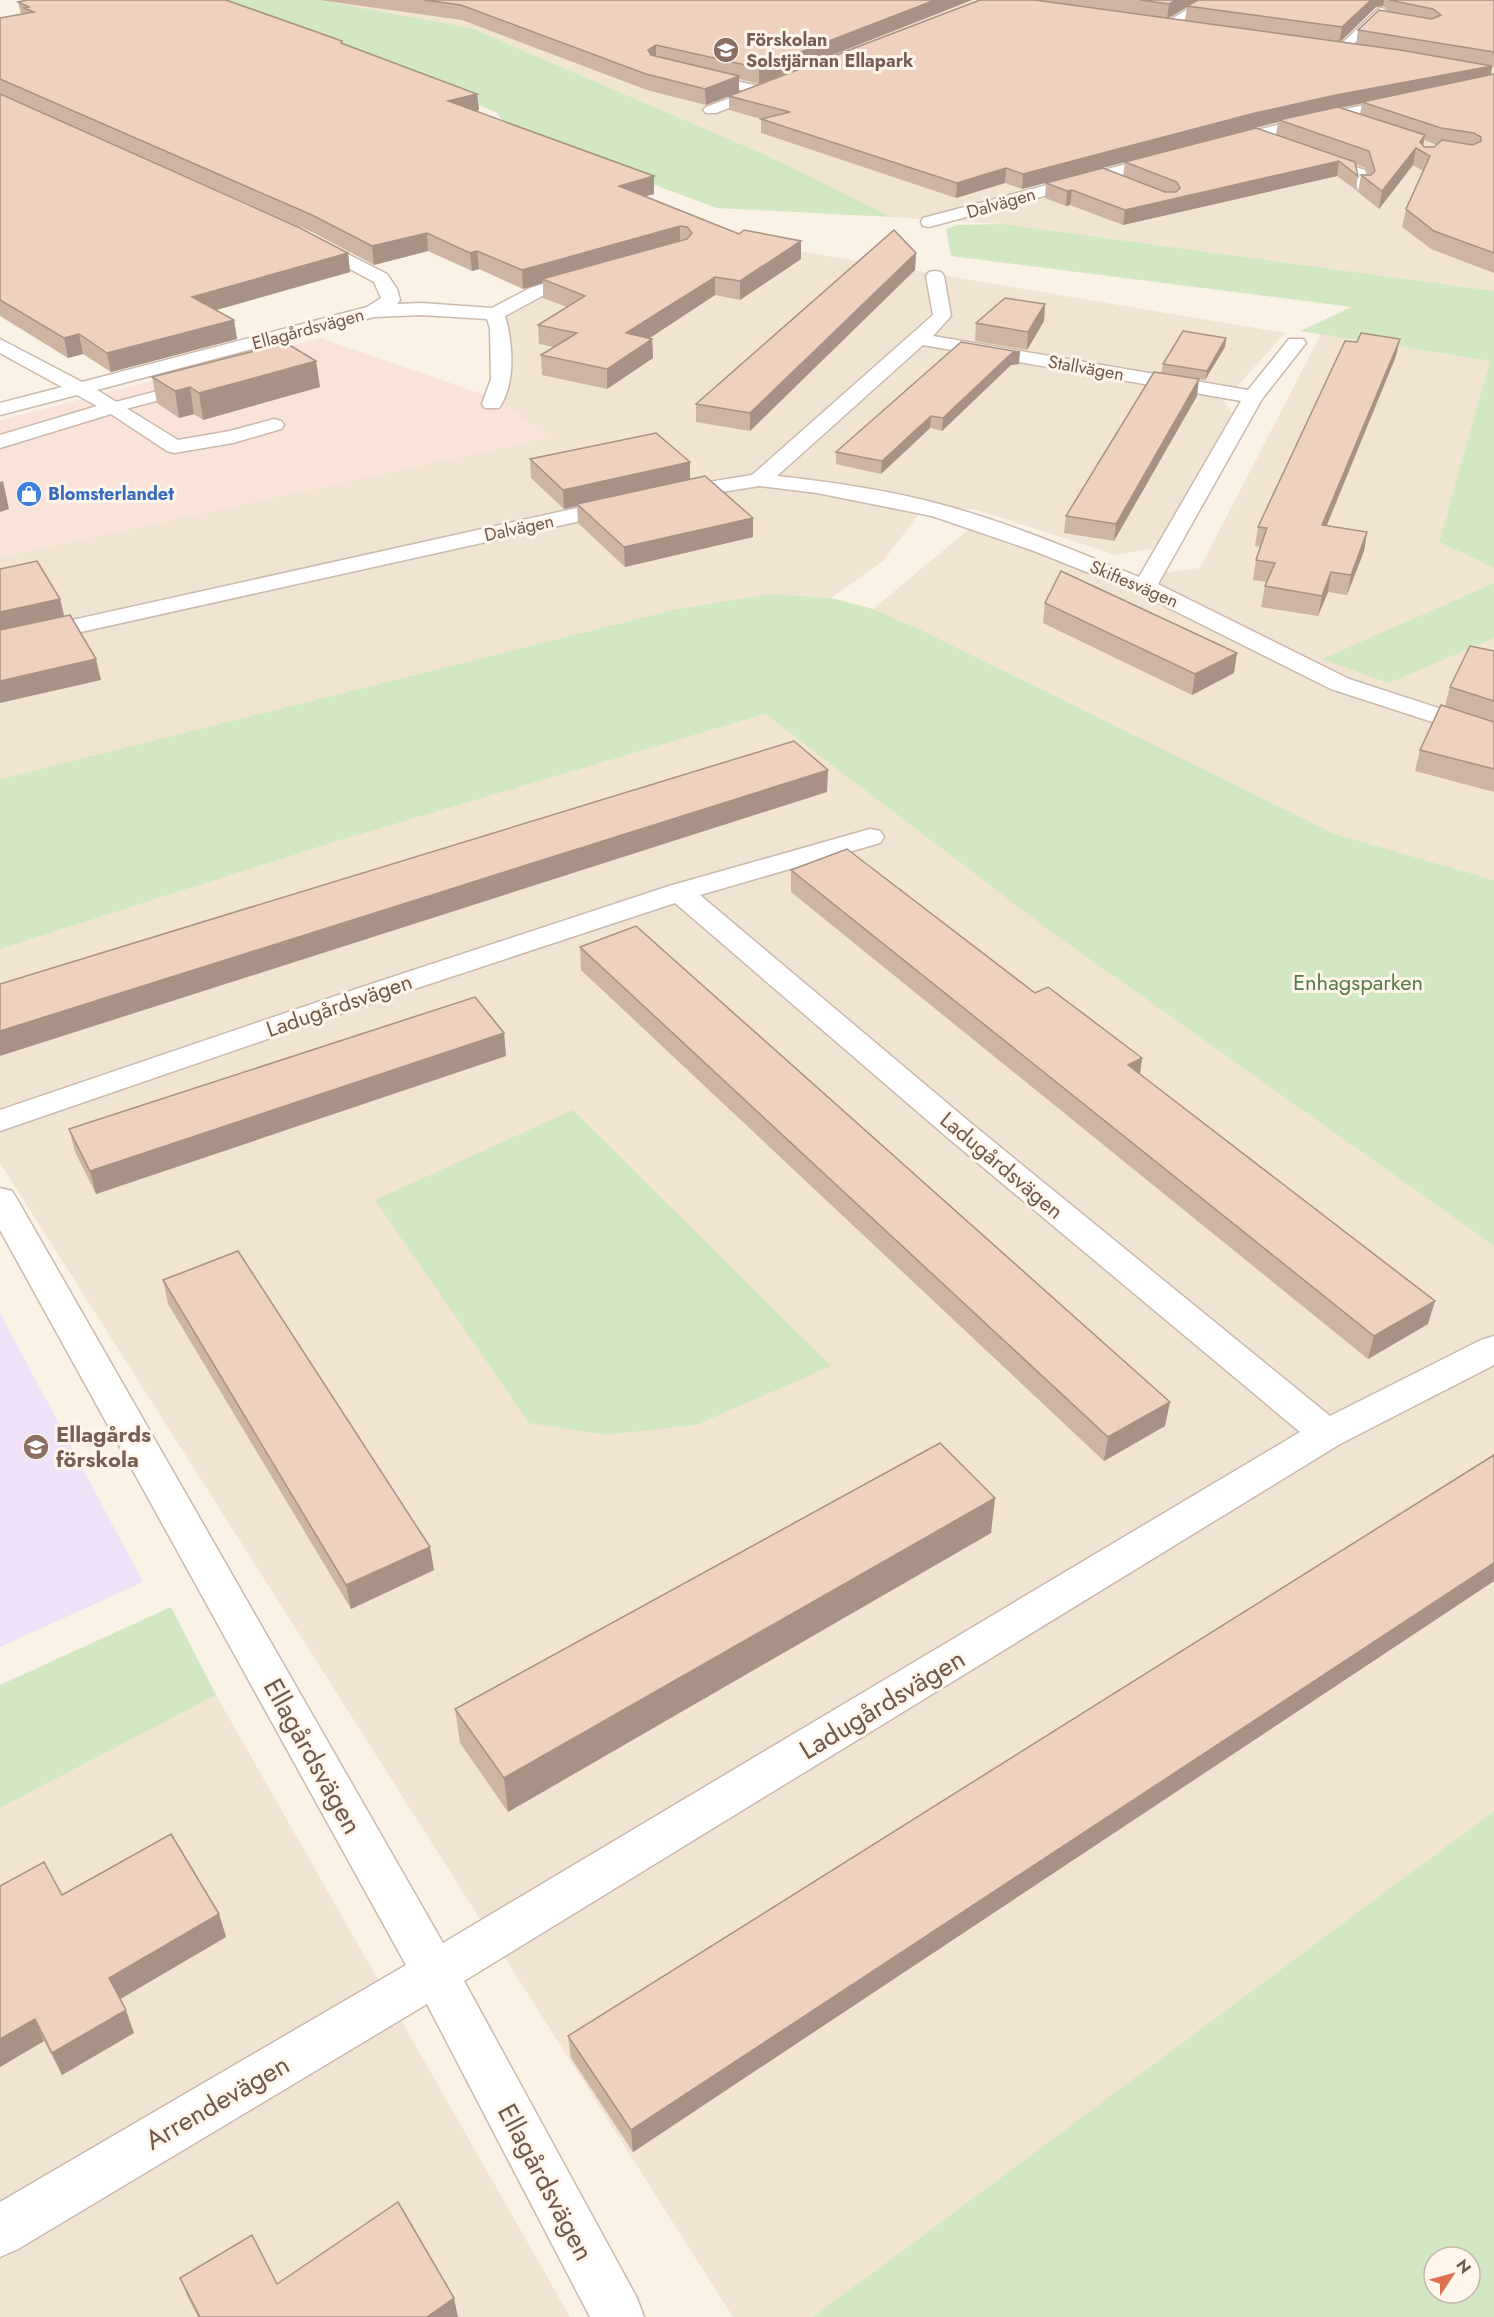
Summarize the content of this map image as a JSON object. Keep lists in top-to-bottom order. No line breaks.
{"streets":{"street":["Dalvägen","Ellagårdsvägen","Stallvägen","Skiftesvägen","Ladugårdsvägen","Arrendevägen"]},"crossings":[["Dalvägen","Skiftesvägen"],["Ellagårdsvägen","Ladugårdsvägen"],["Ellagårdsvägen","Arrendevägen"],["Ladugårdsvägen","Arrendevägen"]],"parks":["Enhagsparken"],"places":{"school or university":["Förskolan Solstjärnan Ellapark","Ellagårds förskola"],"shop":["Blomsterlandet"]},"north":"top right"}
